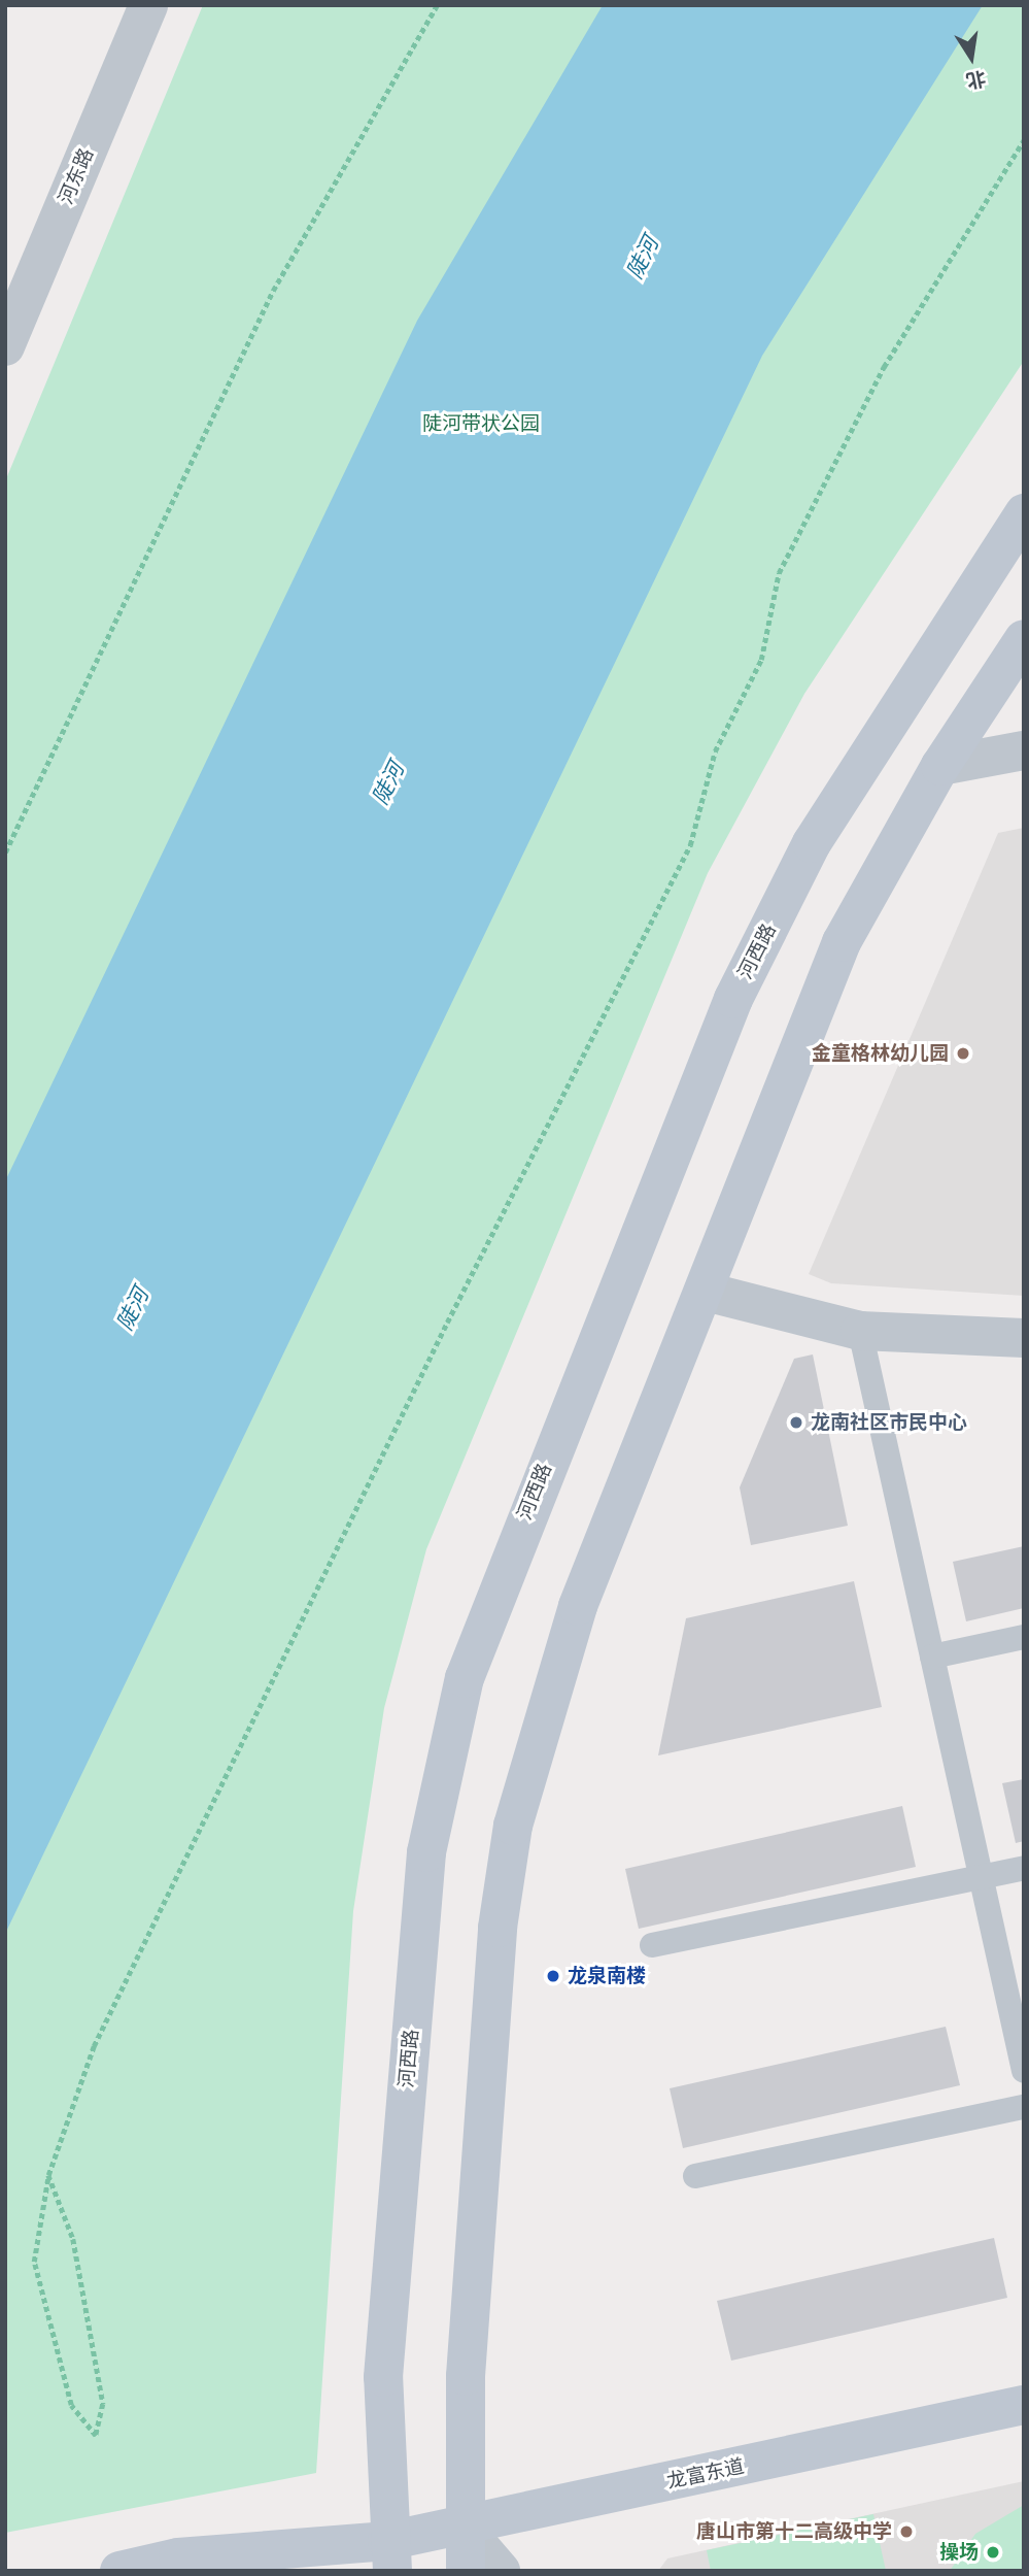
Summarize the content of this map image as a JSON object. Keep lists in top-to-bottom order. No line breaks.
{"streets":{"main road":["河西路","龙富东道"],"street":["河东路"]},"crossings":[["河西路","龙富东道"]],"water":["陡河"],"parks":["陡河带状公园"],"places":["金童格林幼儿园","龙南社区市民中心","龙泉南楼","唐山市第十二高级中学","操场"],"north":"bottom"}
